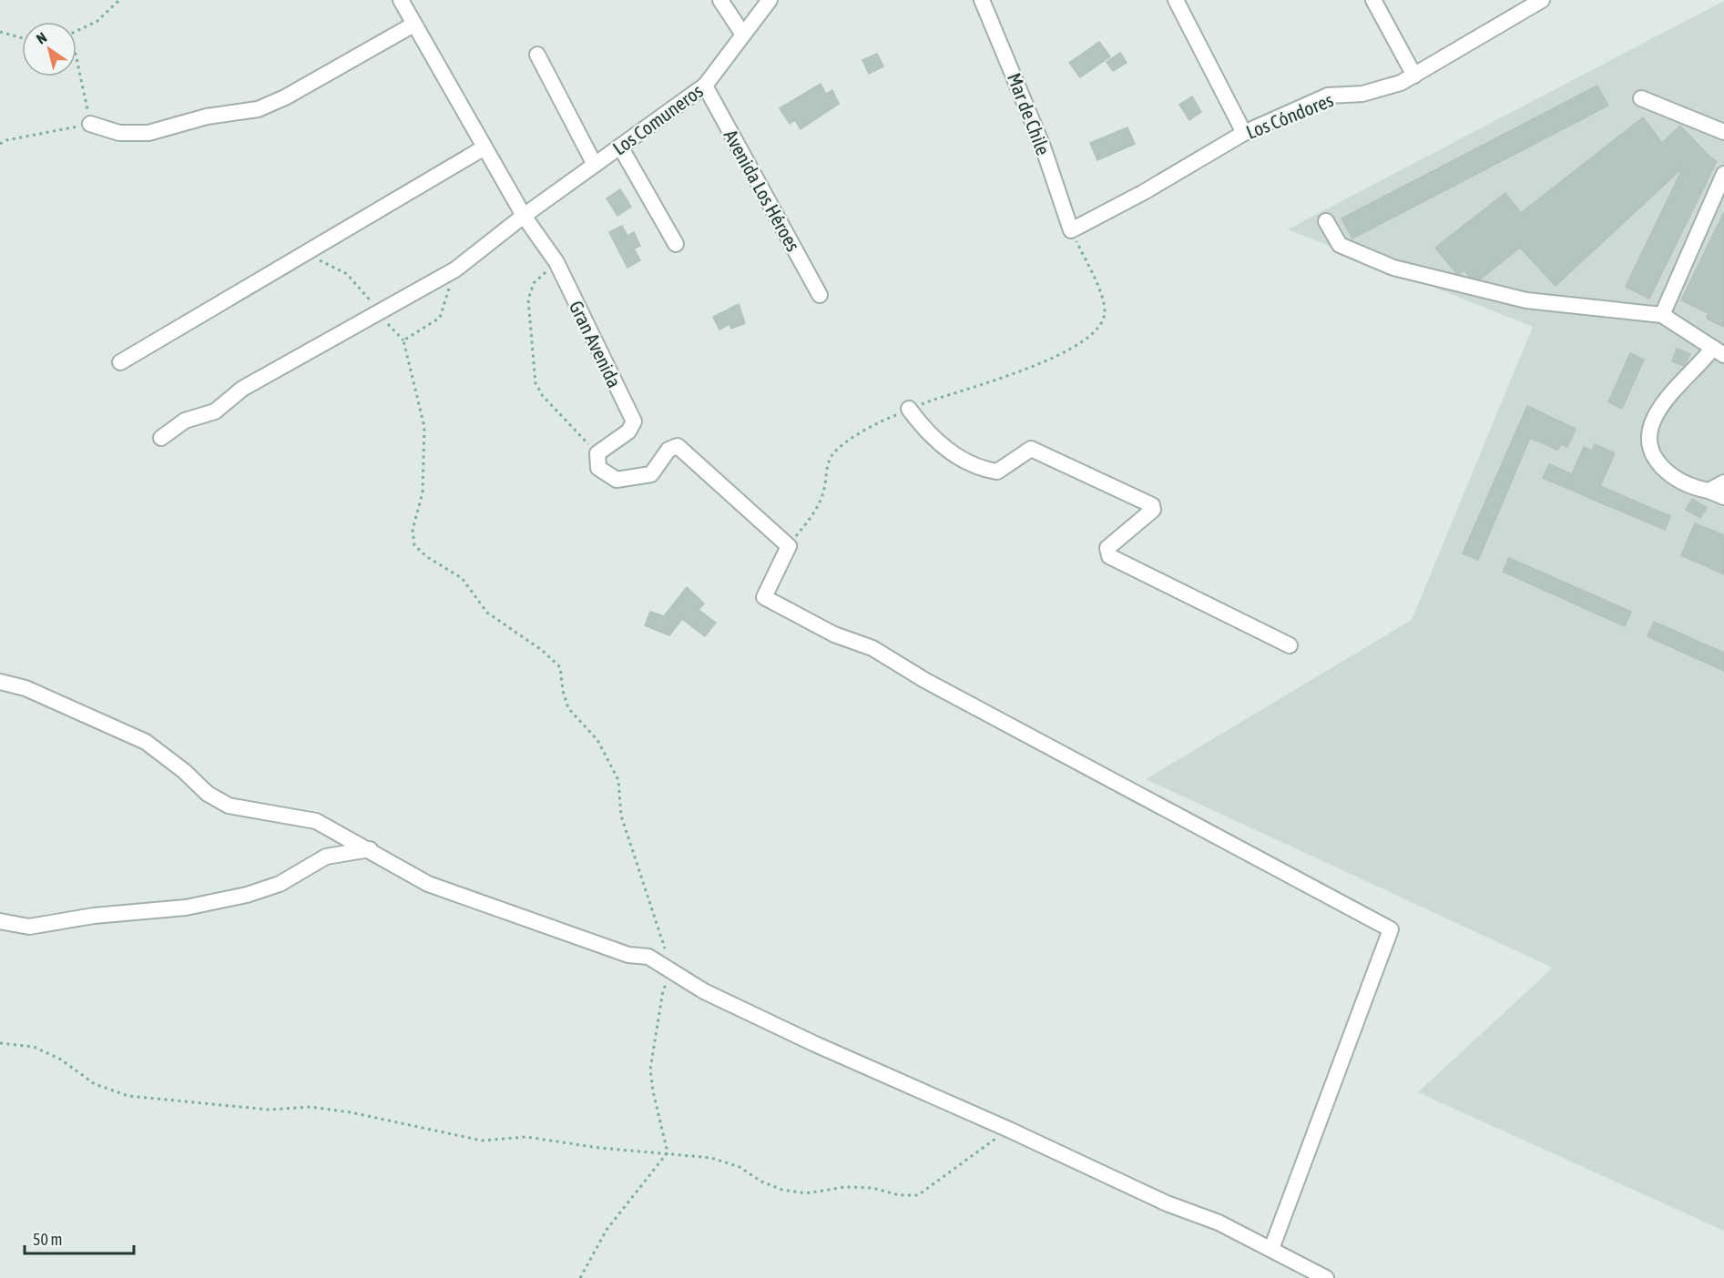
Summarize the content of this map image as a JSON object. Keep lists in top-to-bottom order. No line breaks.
{"streets":{"street":["Mar de Chile","Los Cóndores","Los Comuneros","Avenida Los Héroes","Gran Avenida"]},"crossings":[["Mar de Chile","Los Cóndores"],["Los Comuneros","Avenida Los Héroes"],["Los Comuneros","Gran Avenida"]],"scale_bar":"50 m","north":"top left"}
